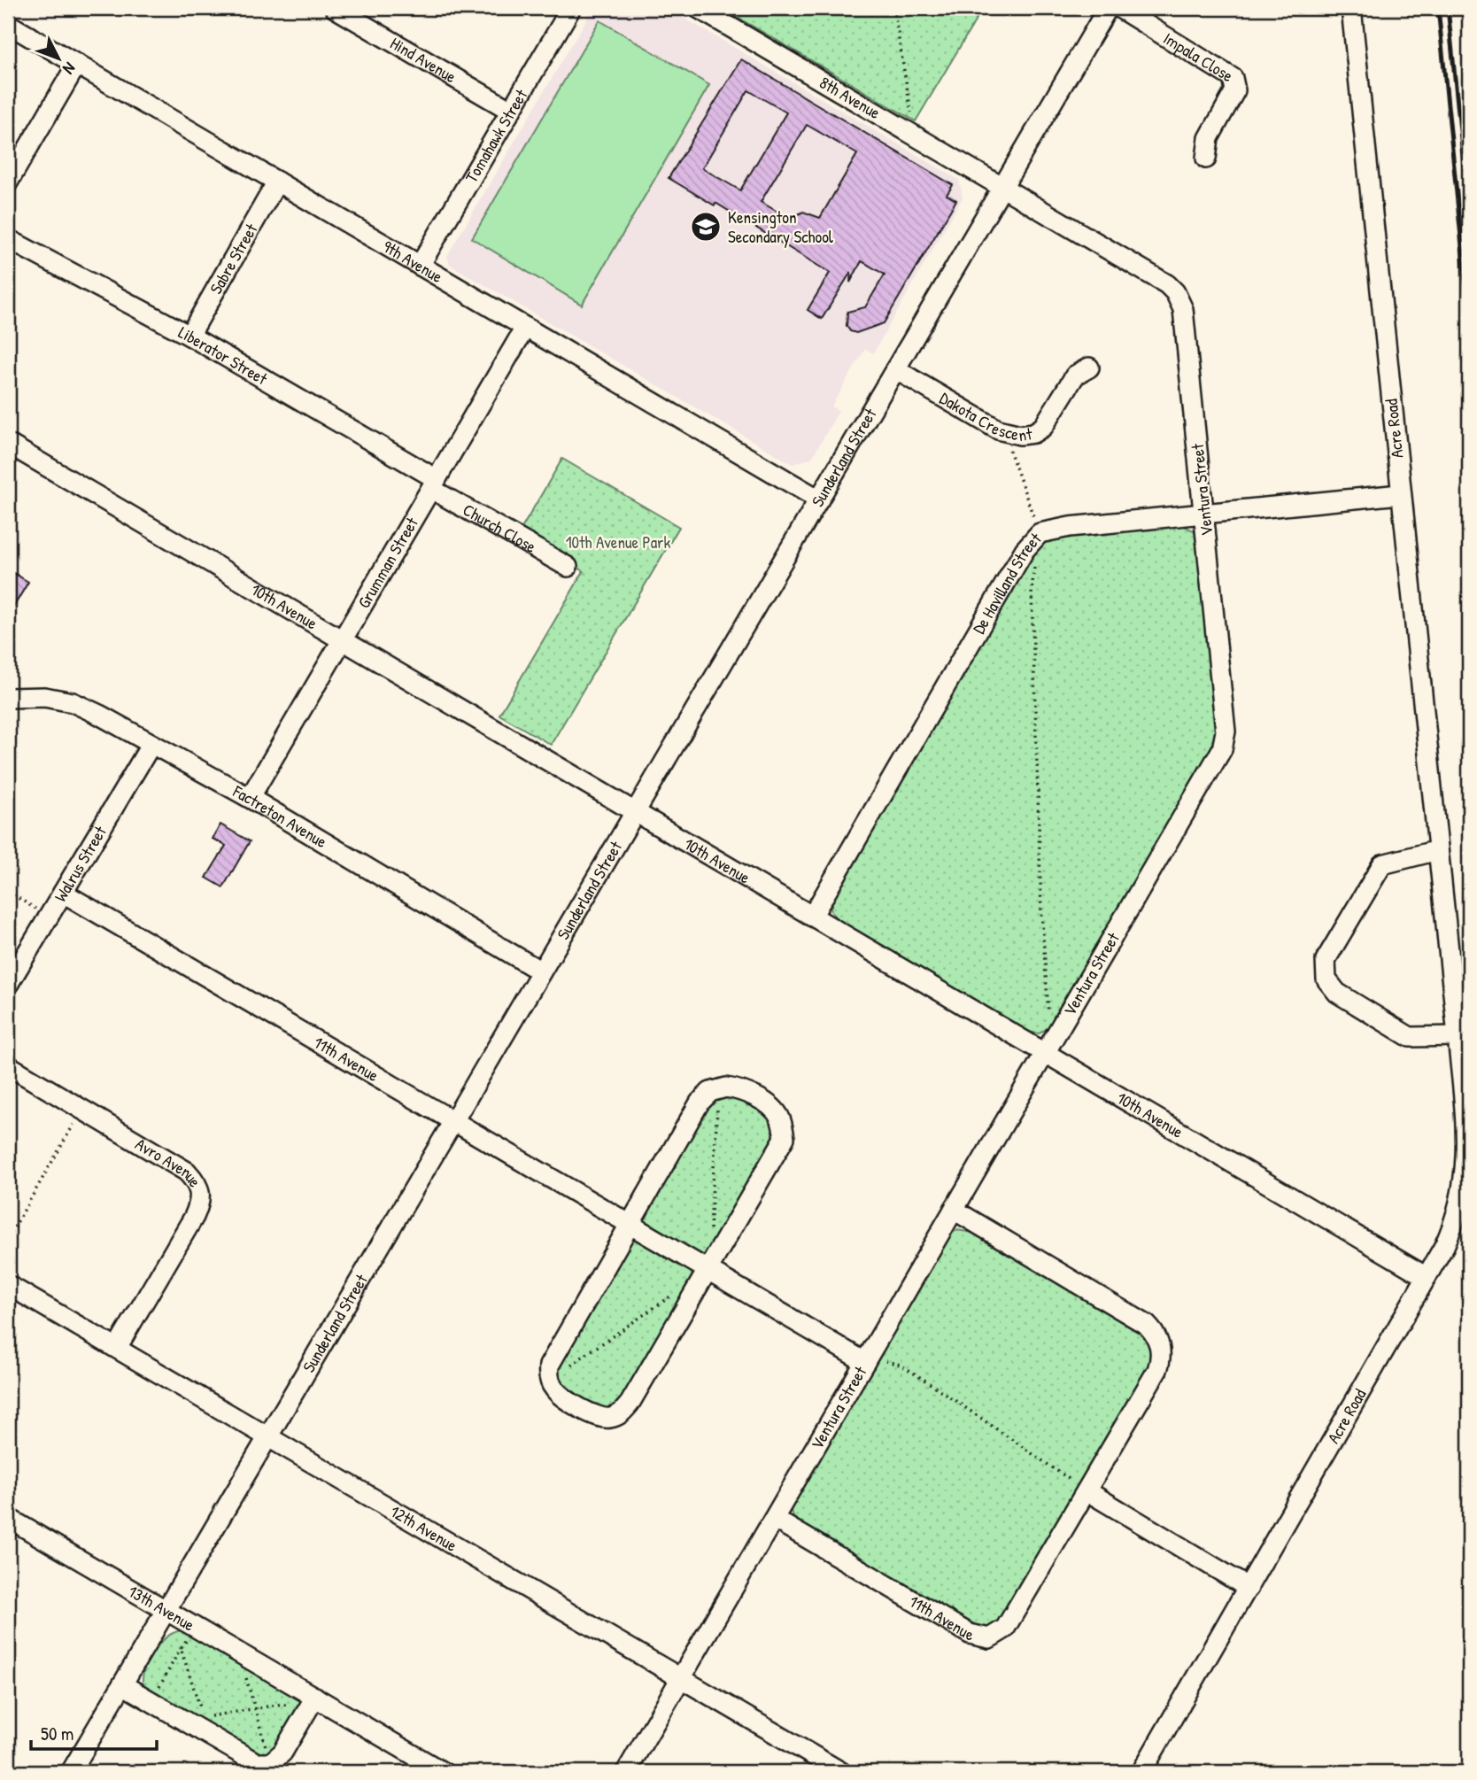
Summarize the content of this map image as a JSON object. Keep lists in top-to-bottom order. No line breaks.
{"streets":{"street":["Impala Close","Hind Avenue","8th Avenue","Tomahawk Street","Sabre Street","9th Avenue","Liberator Street","Dakota Crescent","Acre Road","Sunderland Street","Ventura Street","Church Close","Grumman Street","De Havilland Street","10th Avenue","Factreton Avenue","Walrus Street","11th Avenue","Avro Avenue","12th Avenue","13th Avenue"]},"crossings":[["Hind Avenue","Tomahawk Street"],["8th Avenue","Sunderland Street"],["8th Avenue","Ventura Street"],["Tomahawk Street","9th Avenue"],["Sabre Street","9th Avenue"],["Sabre Street","Liberator Street"],["9th Avenue","Sunderland Street"],["9th Avenue","Grumman Street"],["Liberator Street","Church Close"],["Liberator Street","Grumman Street"],["Dakota Crescent","Sunderland Street"],["Acre Road","De Havilland Street"],["Acre Road","10th Avenue"],["Sunderland Street","Ventura Street"],["Sunderland Street","10th Avenue"],["Sunderland Street","Factreton Avenue"],["Sunderland Street","11th Avenue"],["Sunderland Street","12th Avenue"],["Sunderland Street","13th Avenue"],["Ventura Street","De Havilland Street"],["Ventura Street","10th Avenue"],["Ventura Street","11th Avenue"],["Ventura Street","12th Avenue"],["Church Close","Grumman Street"],["Grumman Street","10th Avenue"],["Grumman Street","Factreton Avenue"],["De Havilland Street","10th Avenue"],["Factreton Avenue","Walrus Street"],["Walrus Street","11th Avenue"],["Avro Avenue","12th Avenue"]],"parks":["10th Avenue Park"],"places":{"school or university":["Kensington Secondary School"]},"scale_bar":"50 m","north":"bottom right"}
